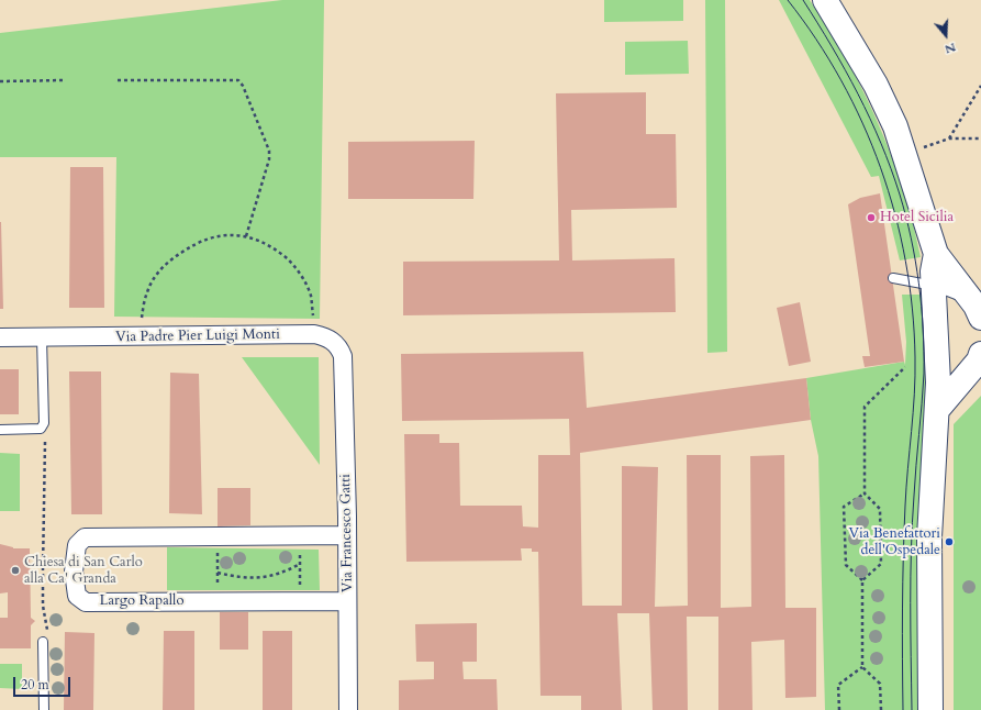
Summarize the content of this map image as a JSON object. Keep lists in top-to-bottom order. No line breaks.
{"streets":{"street":["Via Padre Pier Luigi Monti","Via Francesco Gatti","Largo Rapallo"]},"crossings":[["Via Padre Pier Luigi Monti","Via Francesco Gatti"],["Via Francesco Gatti","Largo Rapallo"]],"places":["Hotel Sicilia","Via Benefattori dell'Ospedale","Chiesa di San Carlo alla Ca' Granda"],"scale_bar":"20 m","north":"bottom"}
